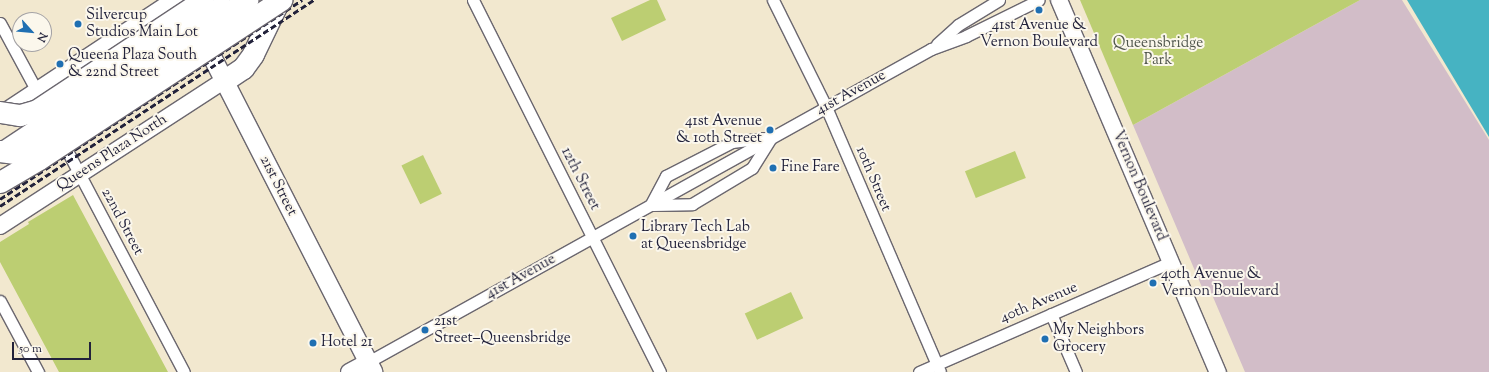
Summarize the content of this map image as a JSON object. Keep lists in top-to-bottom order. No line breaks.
{"streets":{"main road":["41st Avenue","Queens Plaza North","21st Street","Vernon Boulevard"],"street":["12th Street","10th Street","22nd Street","40th Avenue"]},"crossings":[["41st Avenue","12th Street"],["41st Avenue","10th Street"],["41st Avenue","21st Street"],["Queens Plaza North","21st Street"],["Queens Plaza North","22nd Street"],["10th Street","40th Avenue"],["Vernon Boulevard","40th Avenue"]],"parks":["Queensbridge Park"],"places":["41st Avenue & Vernon Boulevard","Silvercup Studios Main Lot","Queena Plaza South & 22nd Street","41st Avenue & 10th Street","Fine Fare","Library Tech Lab at Queensbridge","40th Avenue & Vernon Boulevard","21st Street–Queensbridge","My Neighbors Grocery","Hotel 21"],"scale_bar":"50 m","north":"bottom right"}
